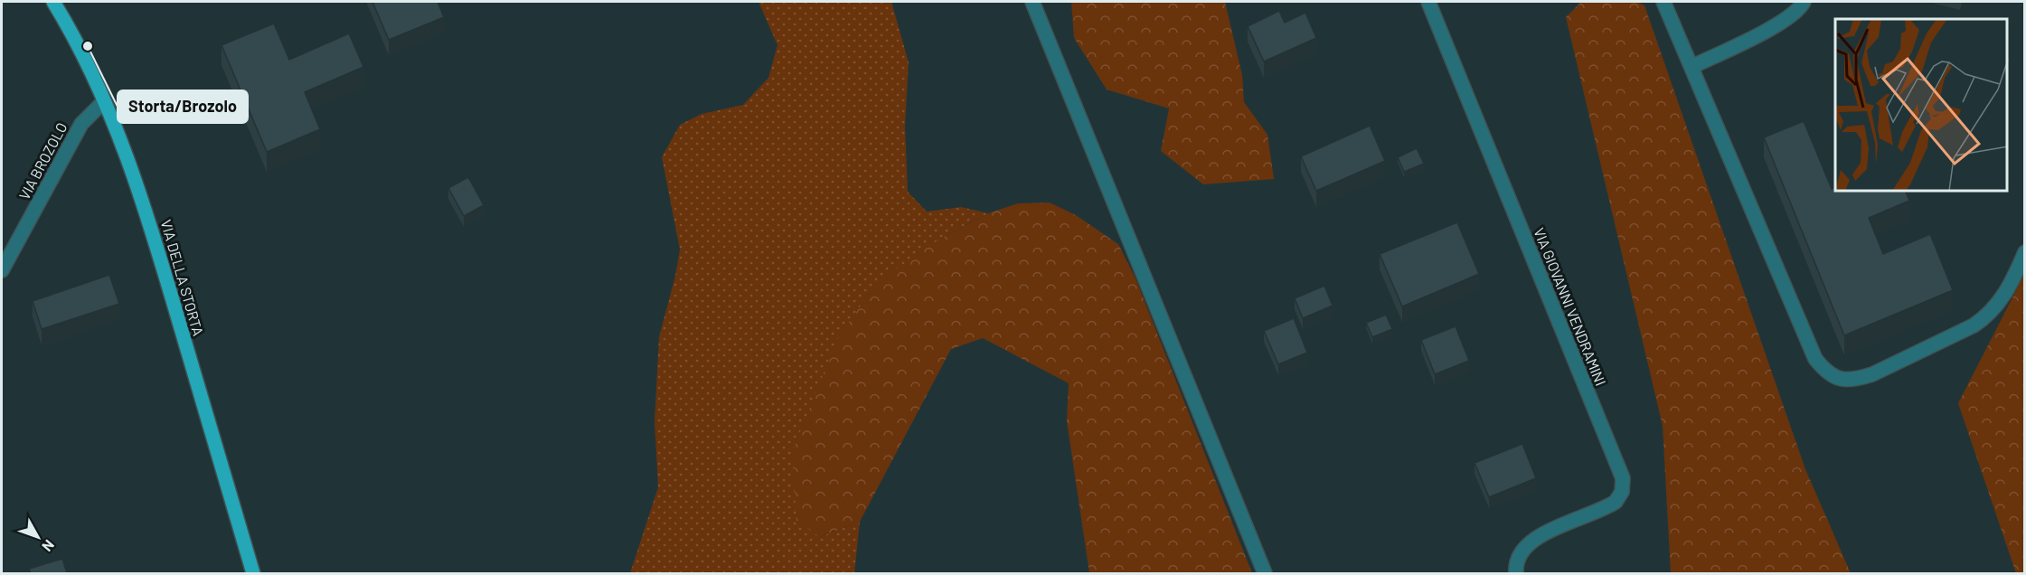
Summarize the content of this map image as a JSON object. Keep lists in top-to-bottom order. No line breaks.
{"streets":{"main road":["VIA DELLA STORTA"],"street":["VIA BROZOLO","VIA GIOVANNI VENDRAMINI"]},"crossings":[["VIA BROZOLO","VIA DELLA STORTA"]],"places":["Storta/Brozolo"],"north":"bottom right"}
